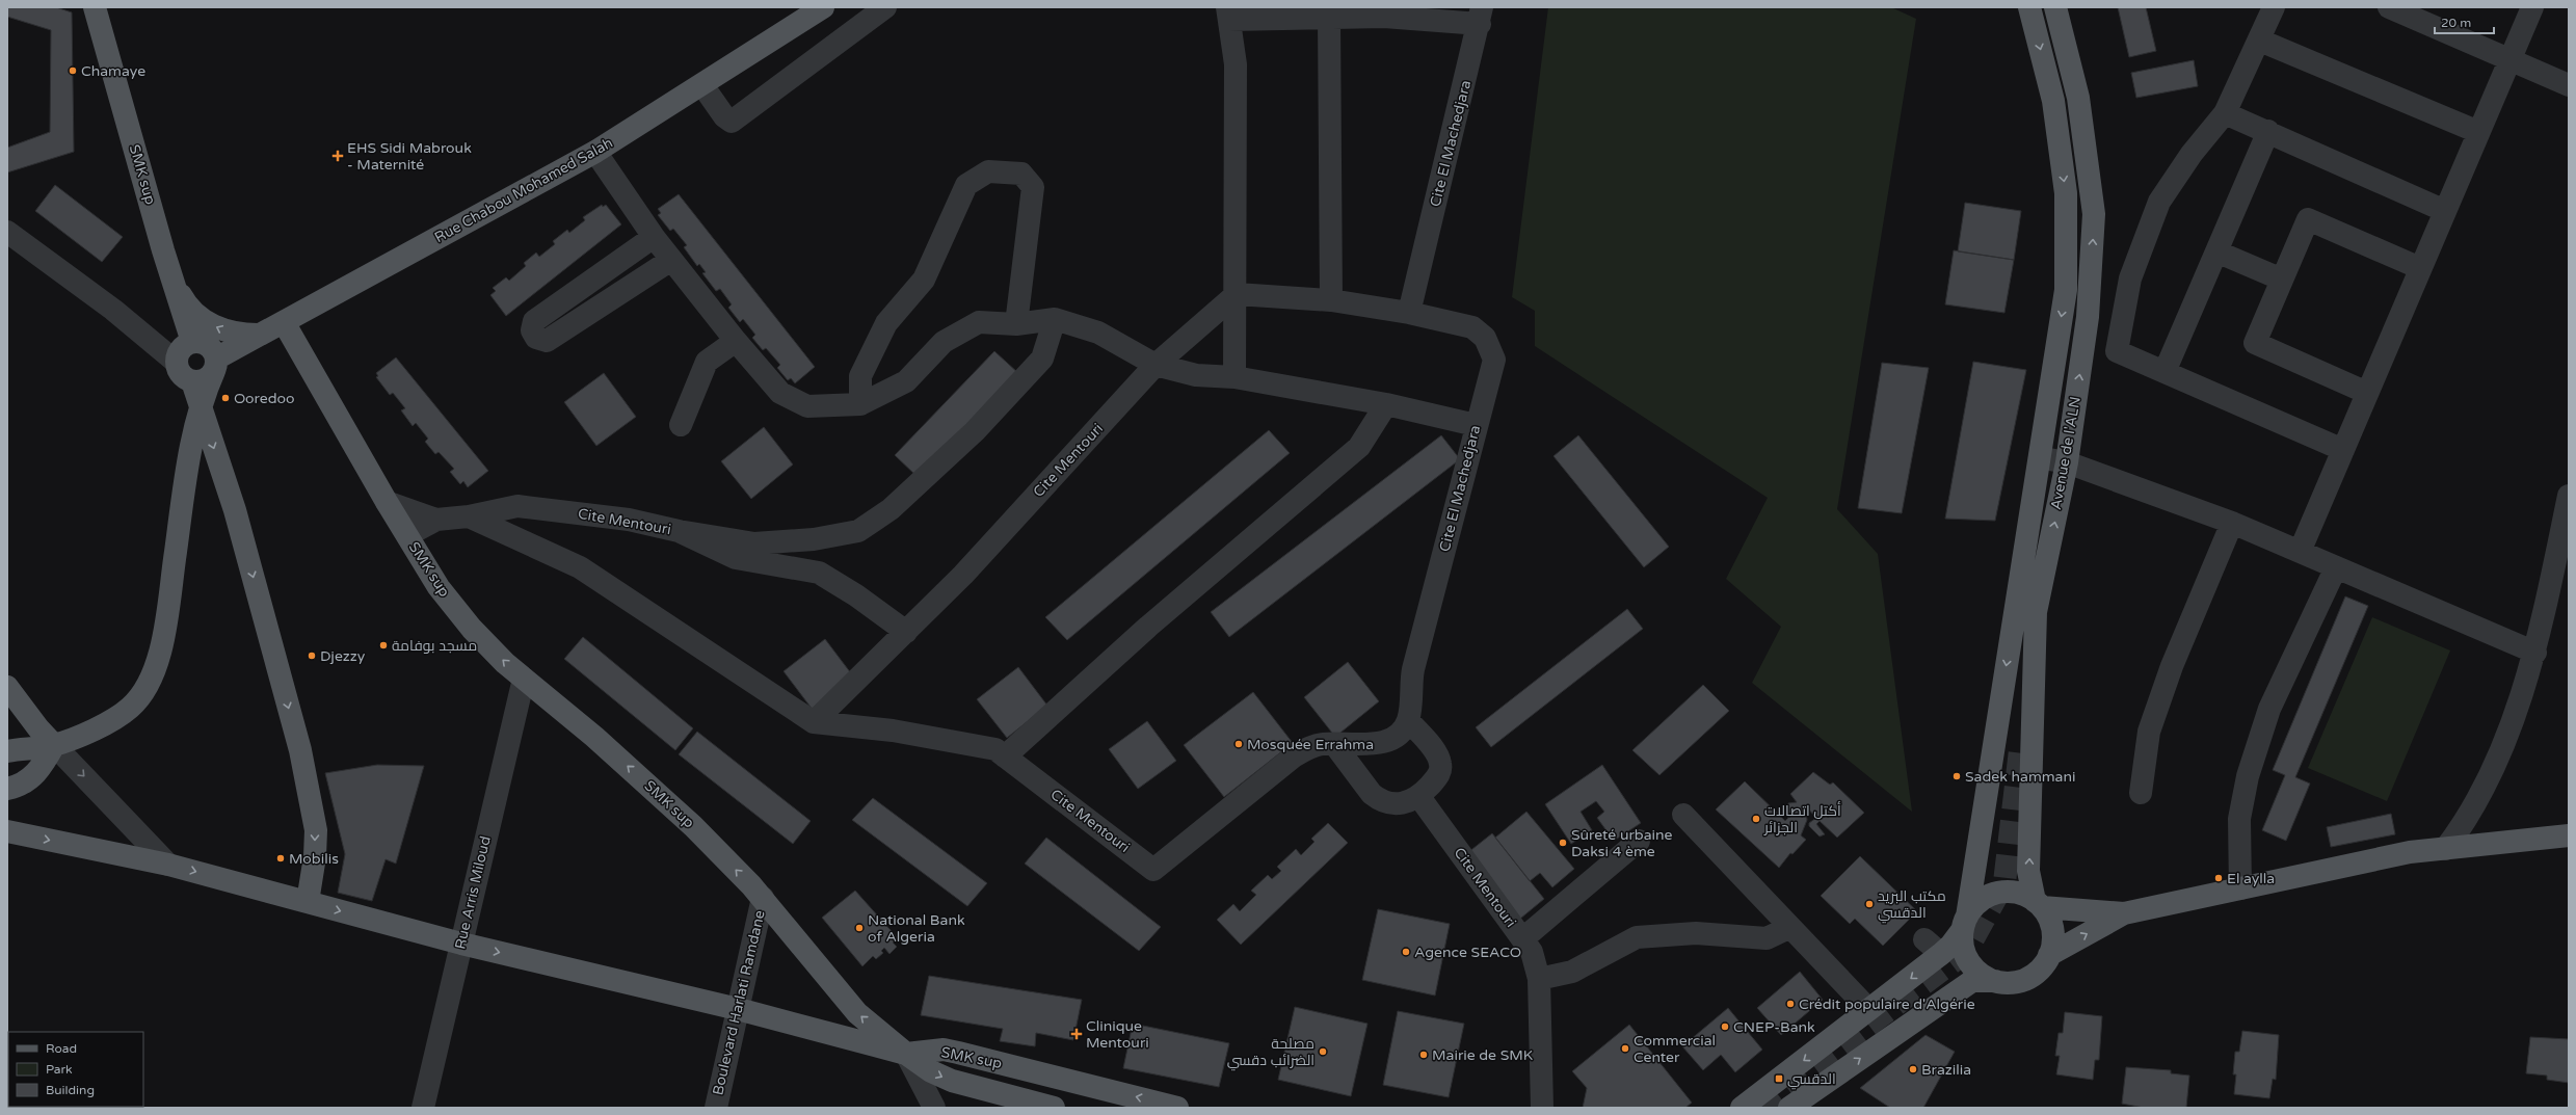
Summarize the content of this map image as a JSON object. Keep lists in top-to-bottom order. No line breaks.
{"streets":{"main road":["SMK sup","Rue Chabou Mohamed Salah","Avenue de l'ALN"],"street":["Cite El Machedjara","Cite Mentouri","Rue Arris Miloud","Boulevard Harlati Ramdane"]},"crossings":[["Cite El Machedjara","Cite Mentouri"],["SMK sup","Rue Chabou Mohamed Salah"],["SMK sup","Cite Mentouri"],["SMK sup","Rue Arris Miloud"],["SMK sup","Boulevard Harlati Ramdane"]],"places":{"other":["Chamaye","Ooredoo","مسجد بوفامة","Djezzy","Mosquée Errahma","Sadek hammani","أكتل اتصالات الجزائر","Sûreté urbaine Daksi 4 ème","Mobilis","El aylla","مكتب البريد الدقسي","National Bank of Algeria","Agence SEACO","Crédit populaire d'Algérie","CNEP-Bank","Commercial Center","مصلحة الضرائب دقسي","Mairie de SMK","Brazilia"],"health":["EHS Sidi Mabrouk - Maternité","Clinique Mentouri"],"transit":["الدقسي"]},"legend":["Road","Park","Building"],"scale_bar":"20 m"}
